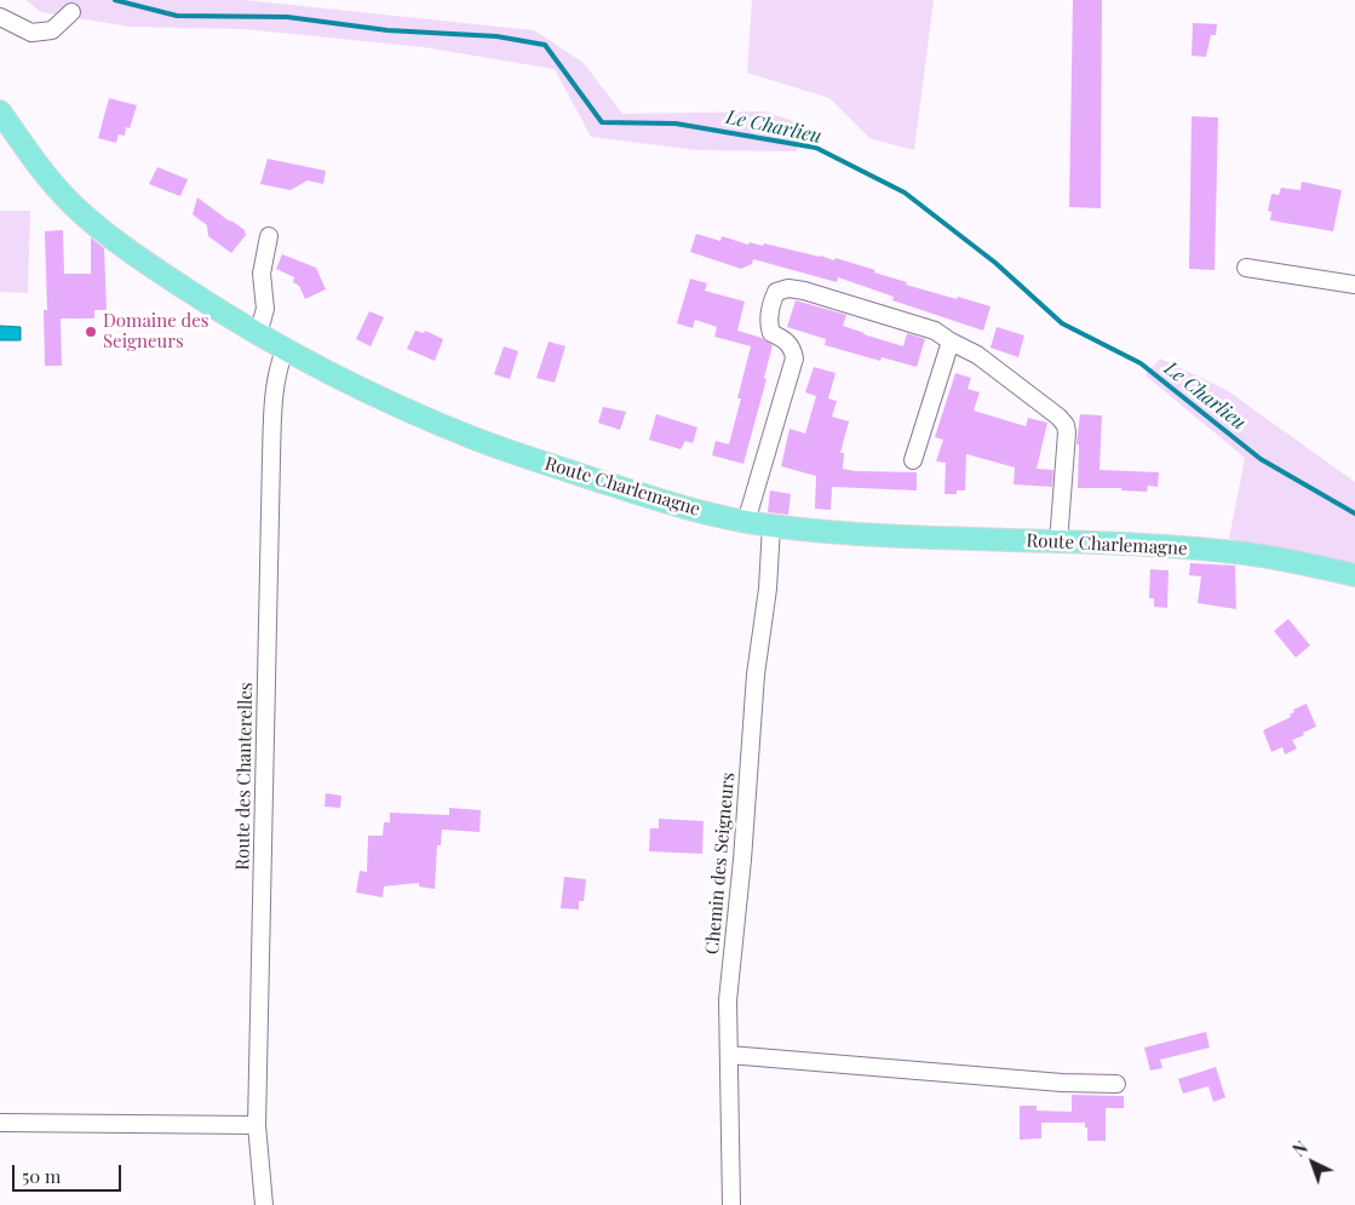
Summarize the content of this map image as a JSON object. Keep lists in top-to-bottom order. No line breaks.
{"streets":{"main road":["Route Charlemagne"],"street":["Route des Chanterelles","Chemin des Seigneurs"]},"crossings":[["Route Charlemagne","Route des Chanterelles"],["Route Charlemagne","Chemin des Seigneurs"]],"water":["Le Charlieu"],"places":["Domaine des Seigneurs"],"scale_bar":"50 m","north":"top left"}
